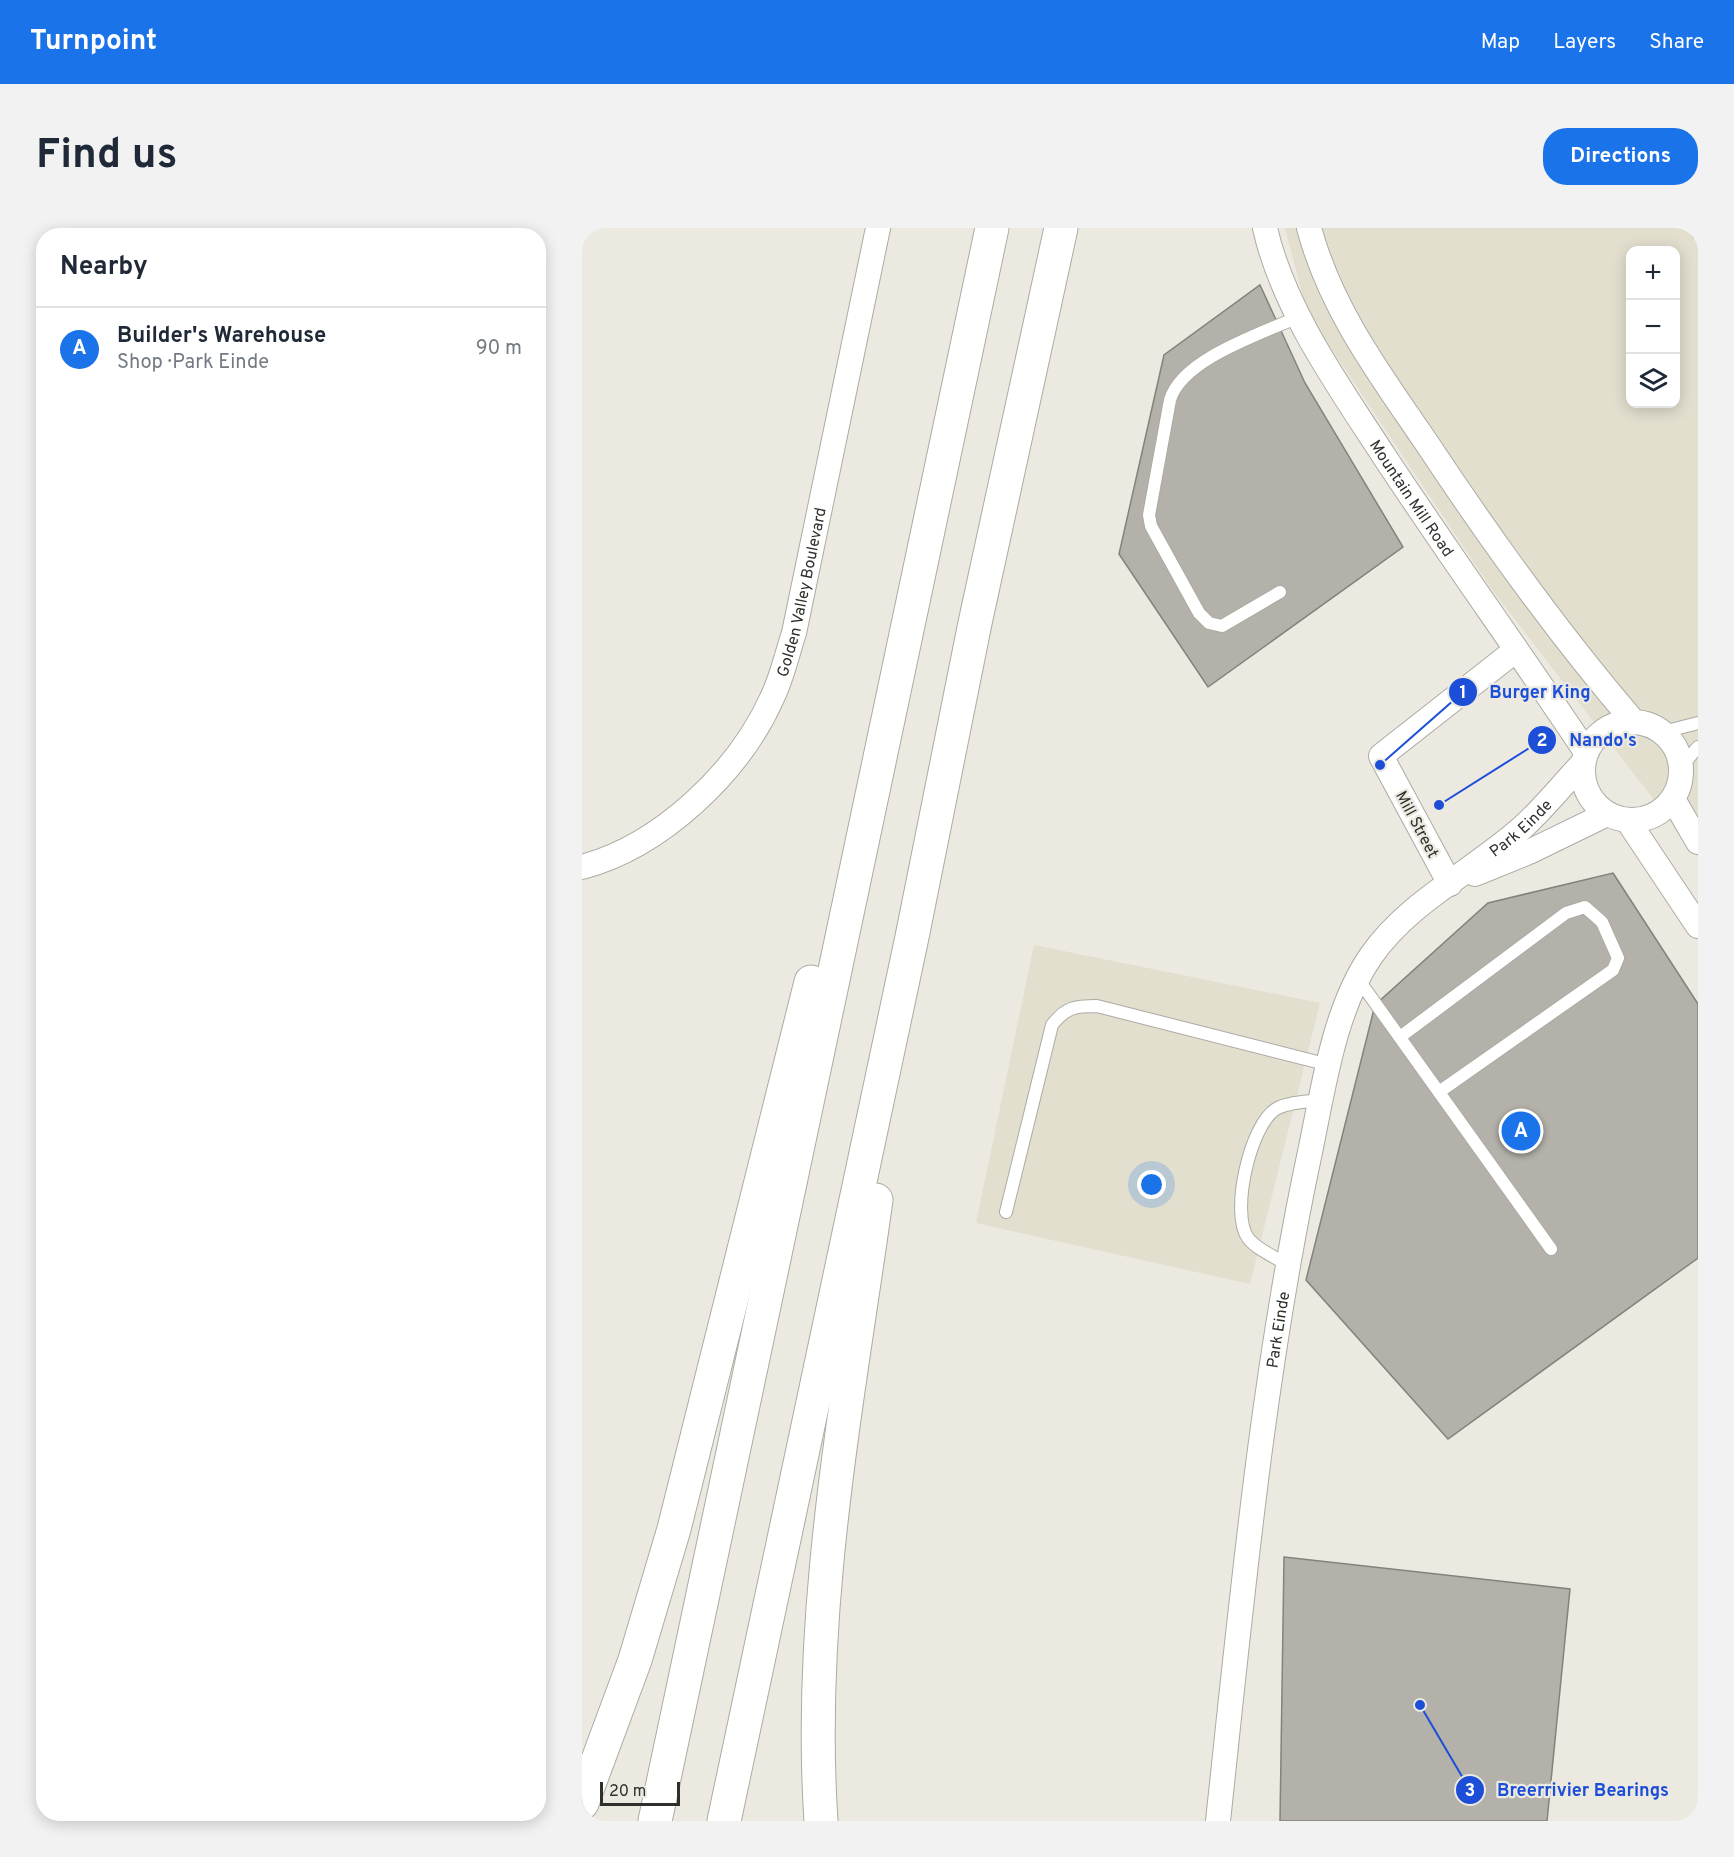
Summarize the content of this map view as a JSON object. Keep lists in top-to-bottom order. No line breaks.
{"streets":{"street":["Mountain Mill Road","Golden Valley Boulevard","Mill Street","Park Einde"]},"crossings":[["Mountain Mill Road","Mill Street"],["Mountain Mill Road","Park Einde"],["Mill Street","Park Einde"]],"places":["Burger King","Nando's","Breerrivier Bearings"],"scale_bar":"20 m","page":{"header":"Turnpoint","nav":["Map","Layers","Share"],"buttons":"Directions","title":"Find us","heading":"Nearby","map_buttons":["+","−"],"list":[{"mark":"A","name":"Builder's Warehouse","note":"Shop · Park Einde","value":"90 m"}],"pins":"A","scale":"20 m"}}
